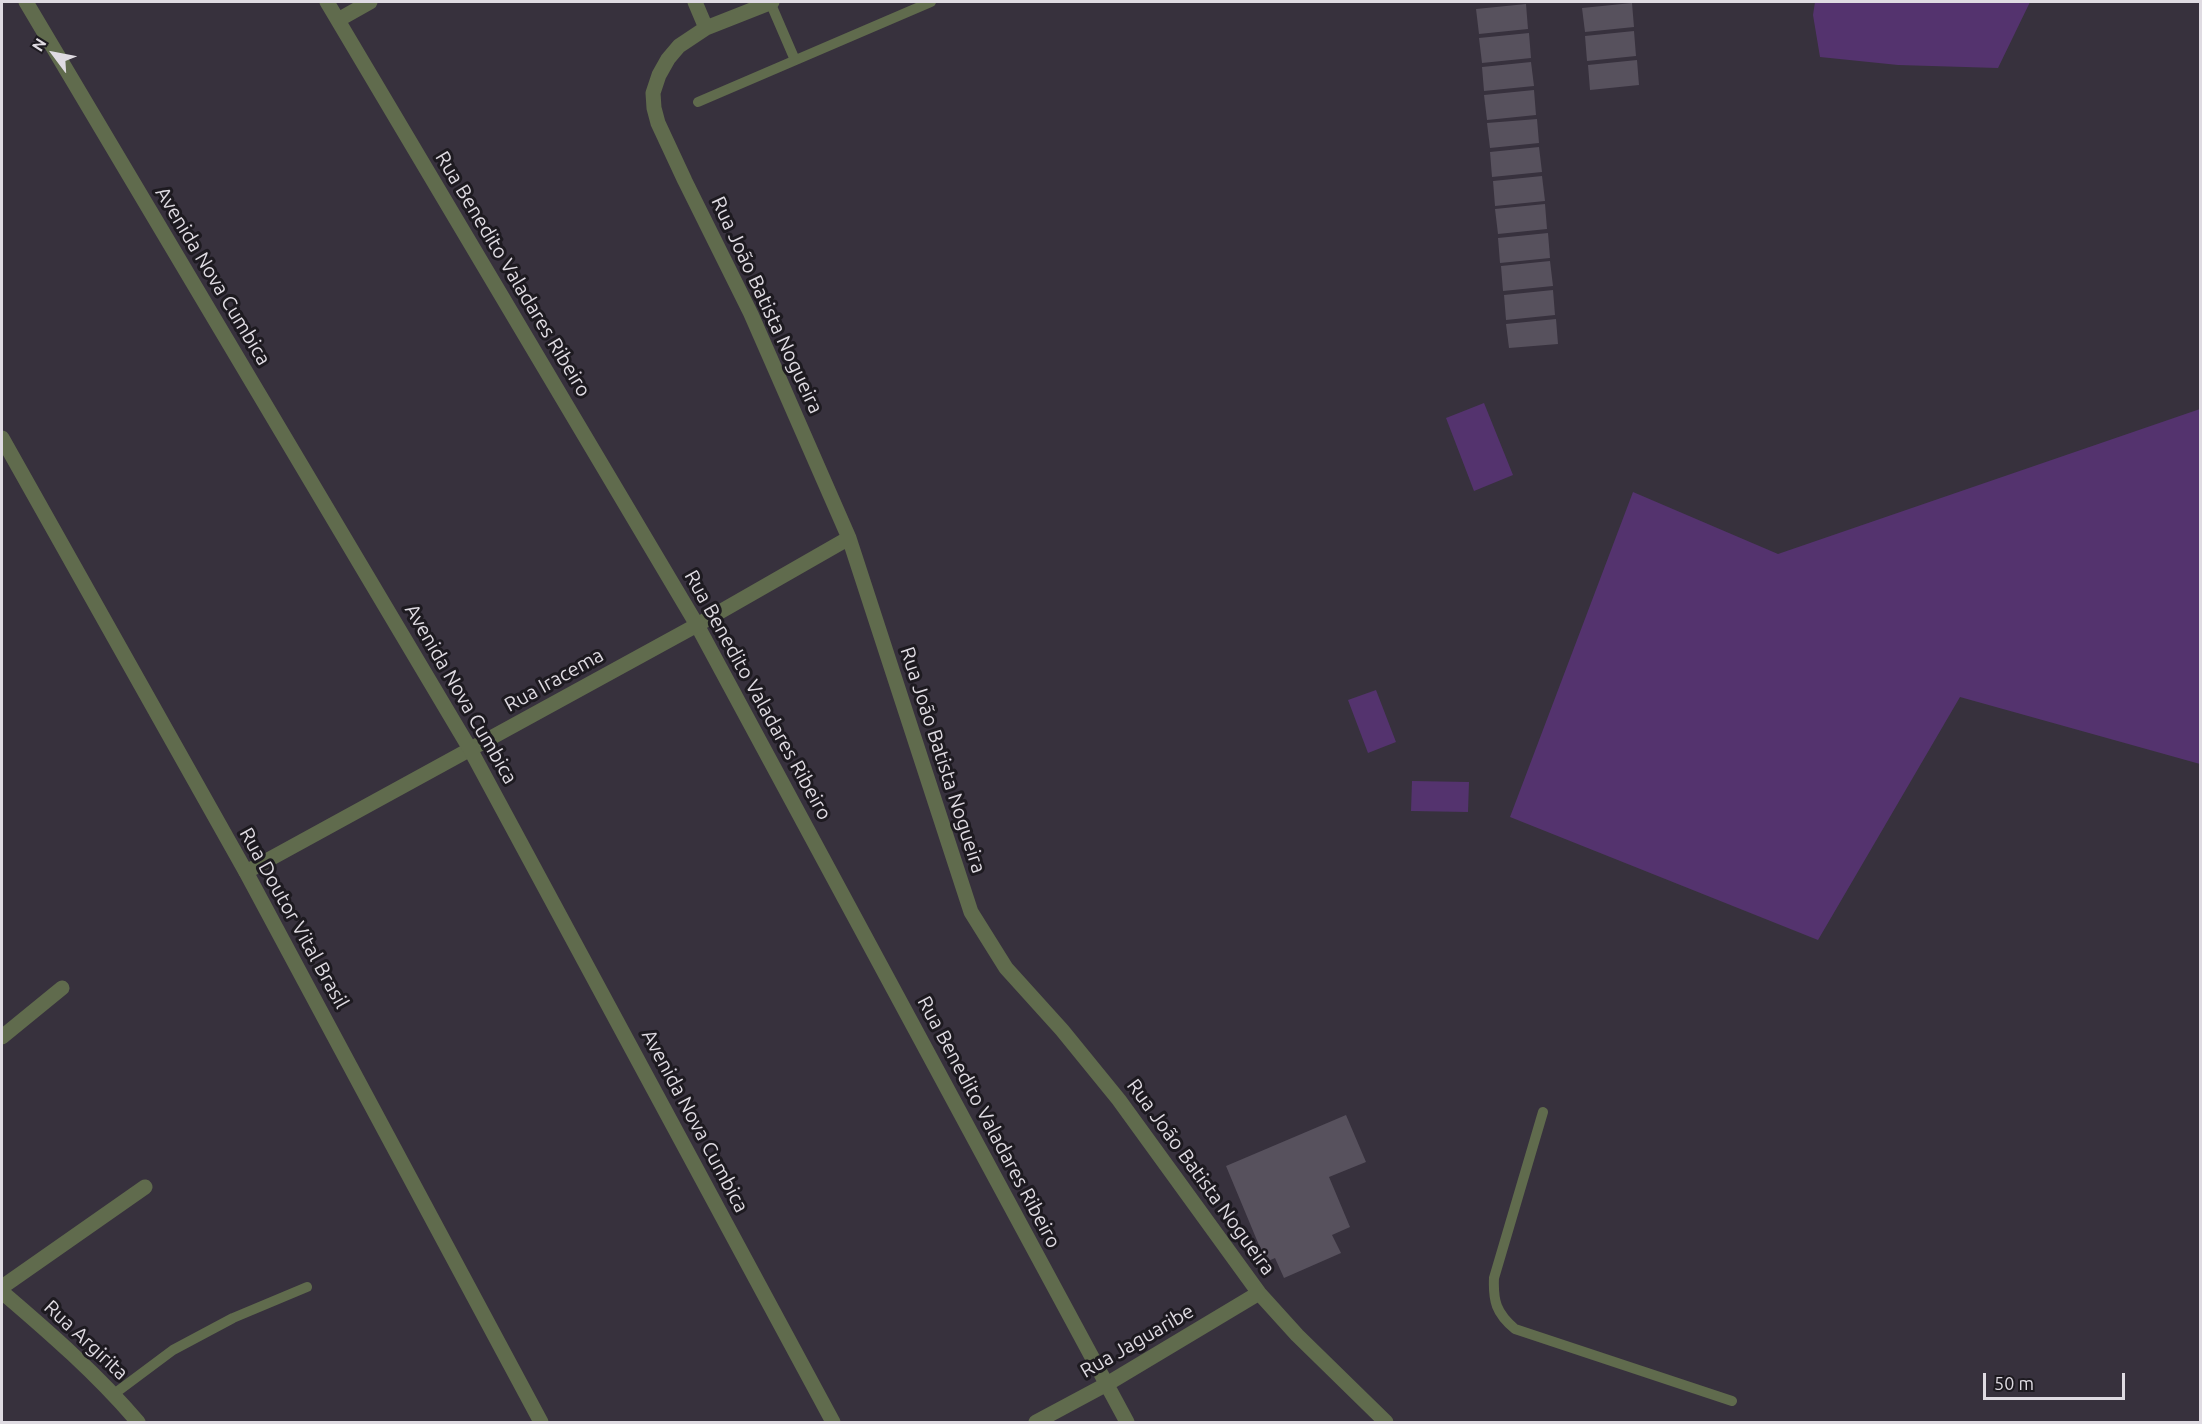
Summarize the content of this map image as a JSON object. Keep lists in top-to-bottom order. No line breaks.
{"streets":{"street":["Rua Benedito Valadares Ribeiro","Avenida Nova Cumbica","Rua João Batista Nogueira","Rua Iracema","Rua Doutor Vital Brasil","Rua Argirita","Rua Jaguaribe"]},"crossings":[["Rua Benedito Valadares Ribeiro","Rua Iracema"],["Rua Benedito Valadares Ribeiro","Rua Jaguaribe"],["Avenida Nova Cumbica","Rua Iracema"],["Rua João Batista Nogueira","Rua Iracema"],["Rua João Batista Nogueira","Rua Jaguaribe"],["Rua Iracema","Rua Doutor Vital Brasil"]],"scale_bar":"50 m","north":"top left"}
